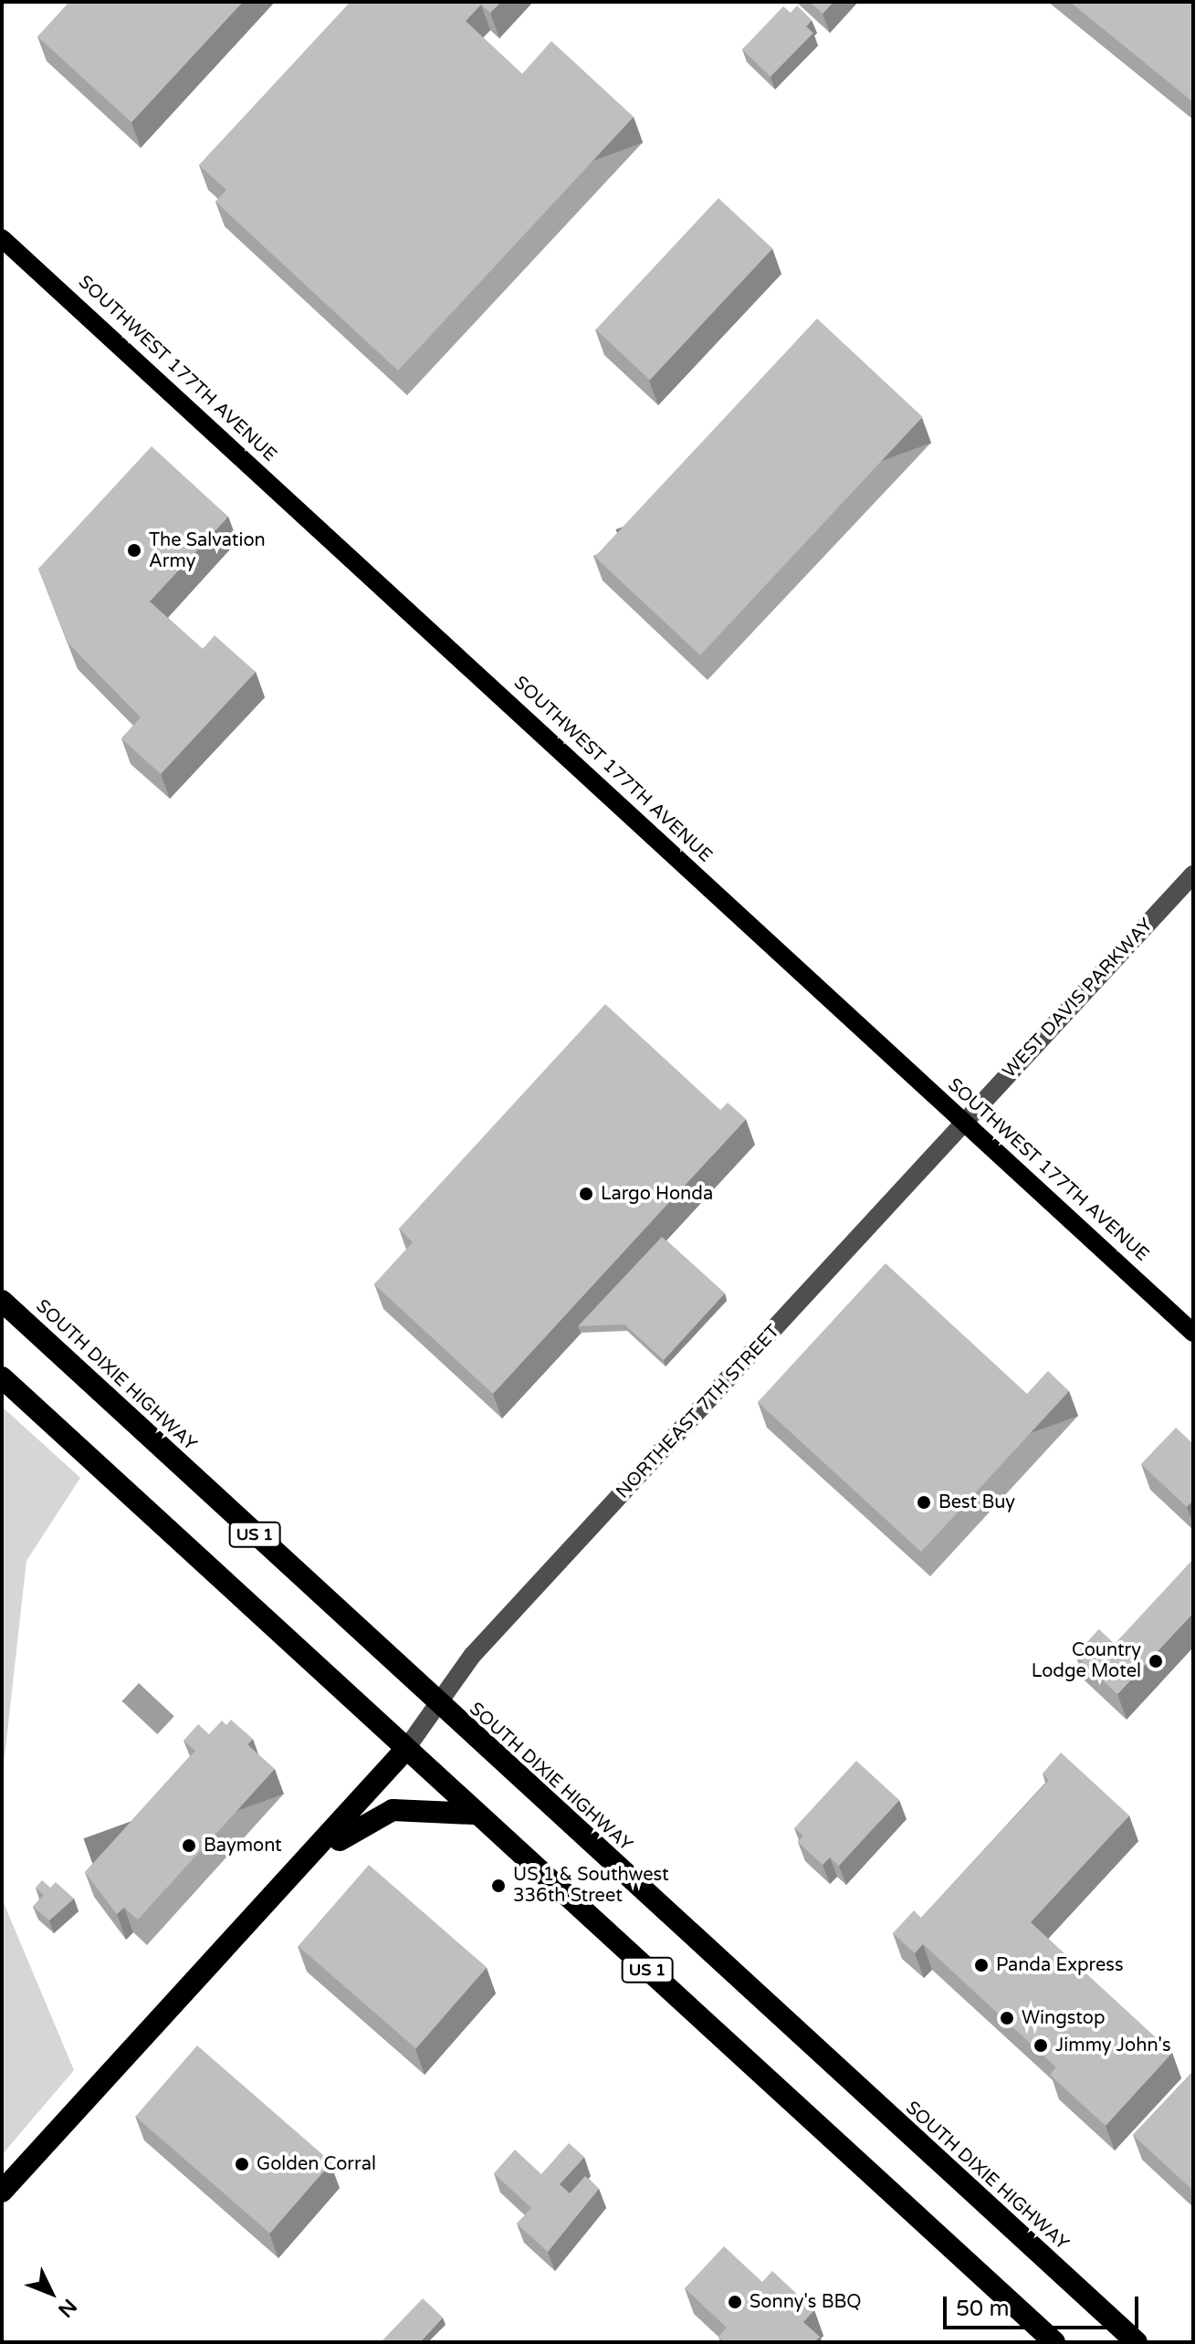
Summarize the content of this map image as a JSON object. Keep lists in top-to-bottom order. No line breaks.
{"streets":{"highway":["SOUTH DIXIE HIGHWAY","US 1"],"main road":["SOUTHWEST 177TH AVENUE"],"street":["WEST DAVIS PARKWAY","NORTHEAST 7TH STREET"]},"crossings":[["SOUTHWEST 177TH AVENUE","WEST DAVIS PARKWAY"],["SOUTHWEST 177TH AVENUE","NORTHEAST 7TH STREET"],["WEST DAVIS PARKWAY","NORTHEAST 7TH STREET"],["SOUTH DIXIE HIGHWAY","NORTHEAST 7TH STREET"],["NORTHEAST 7TH STREET","US 1"]],"places":["The Salvation Army","Largo Honda","Best Buy","Country Lodge Motel","Baymont","US 1 & Southwest 336th Street","Panda Express","Wingstop","Jimmy John's","Golden Corral","Sonny's BBQ"],"scale_bar":"50 m","north":"bottom right"}
